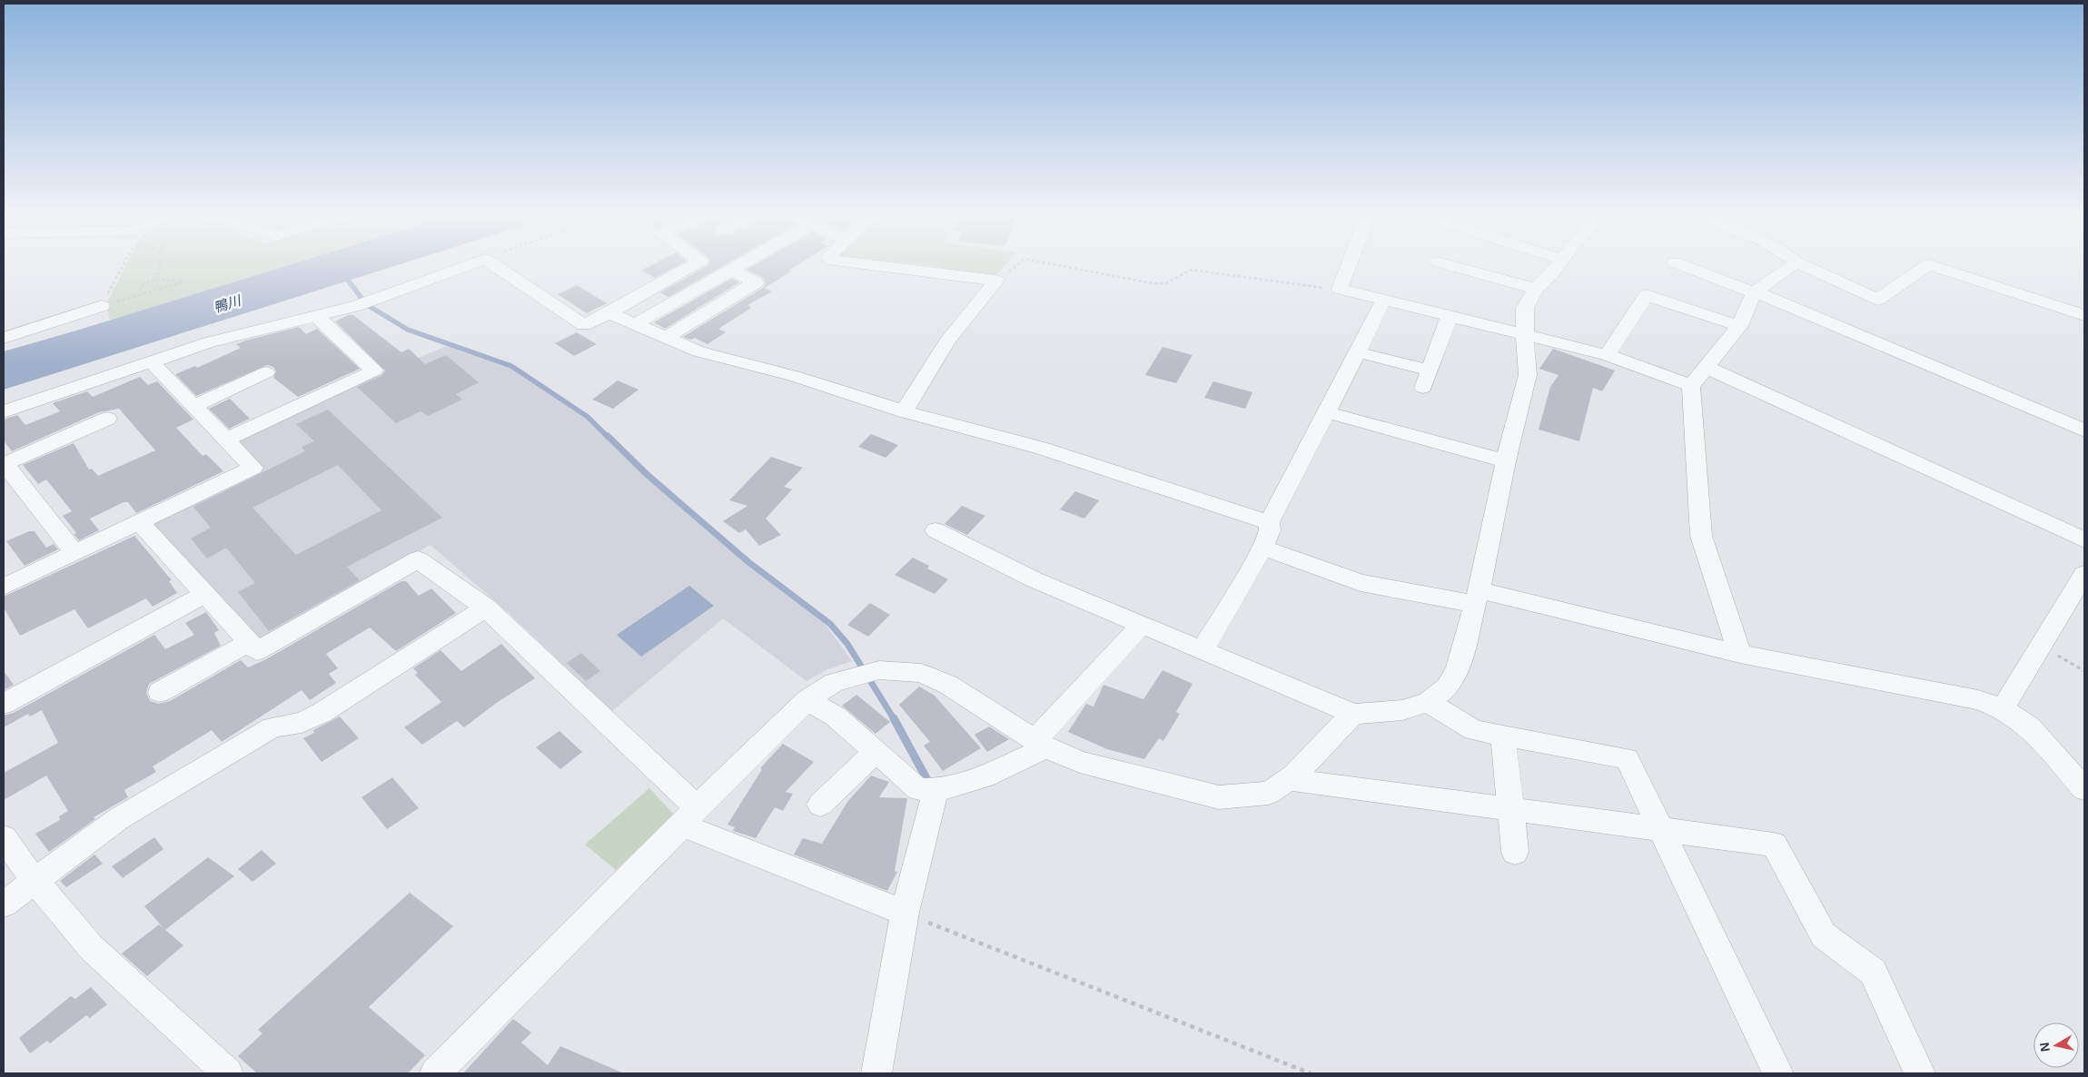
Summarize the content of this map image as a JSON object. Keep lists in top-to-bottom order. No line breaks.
{"water":["鴨川"],"north":"left"}
